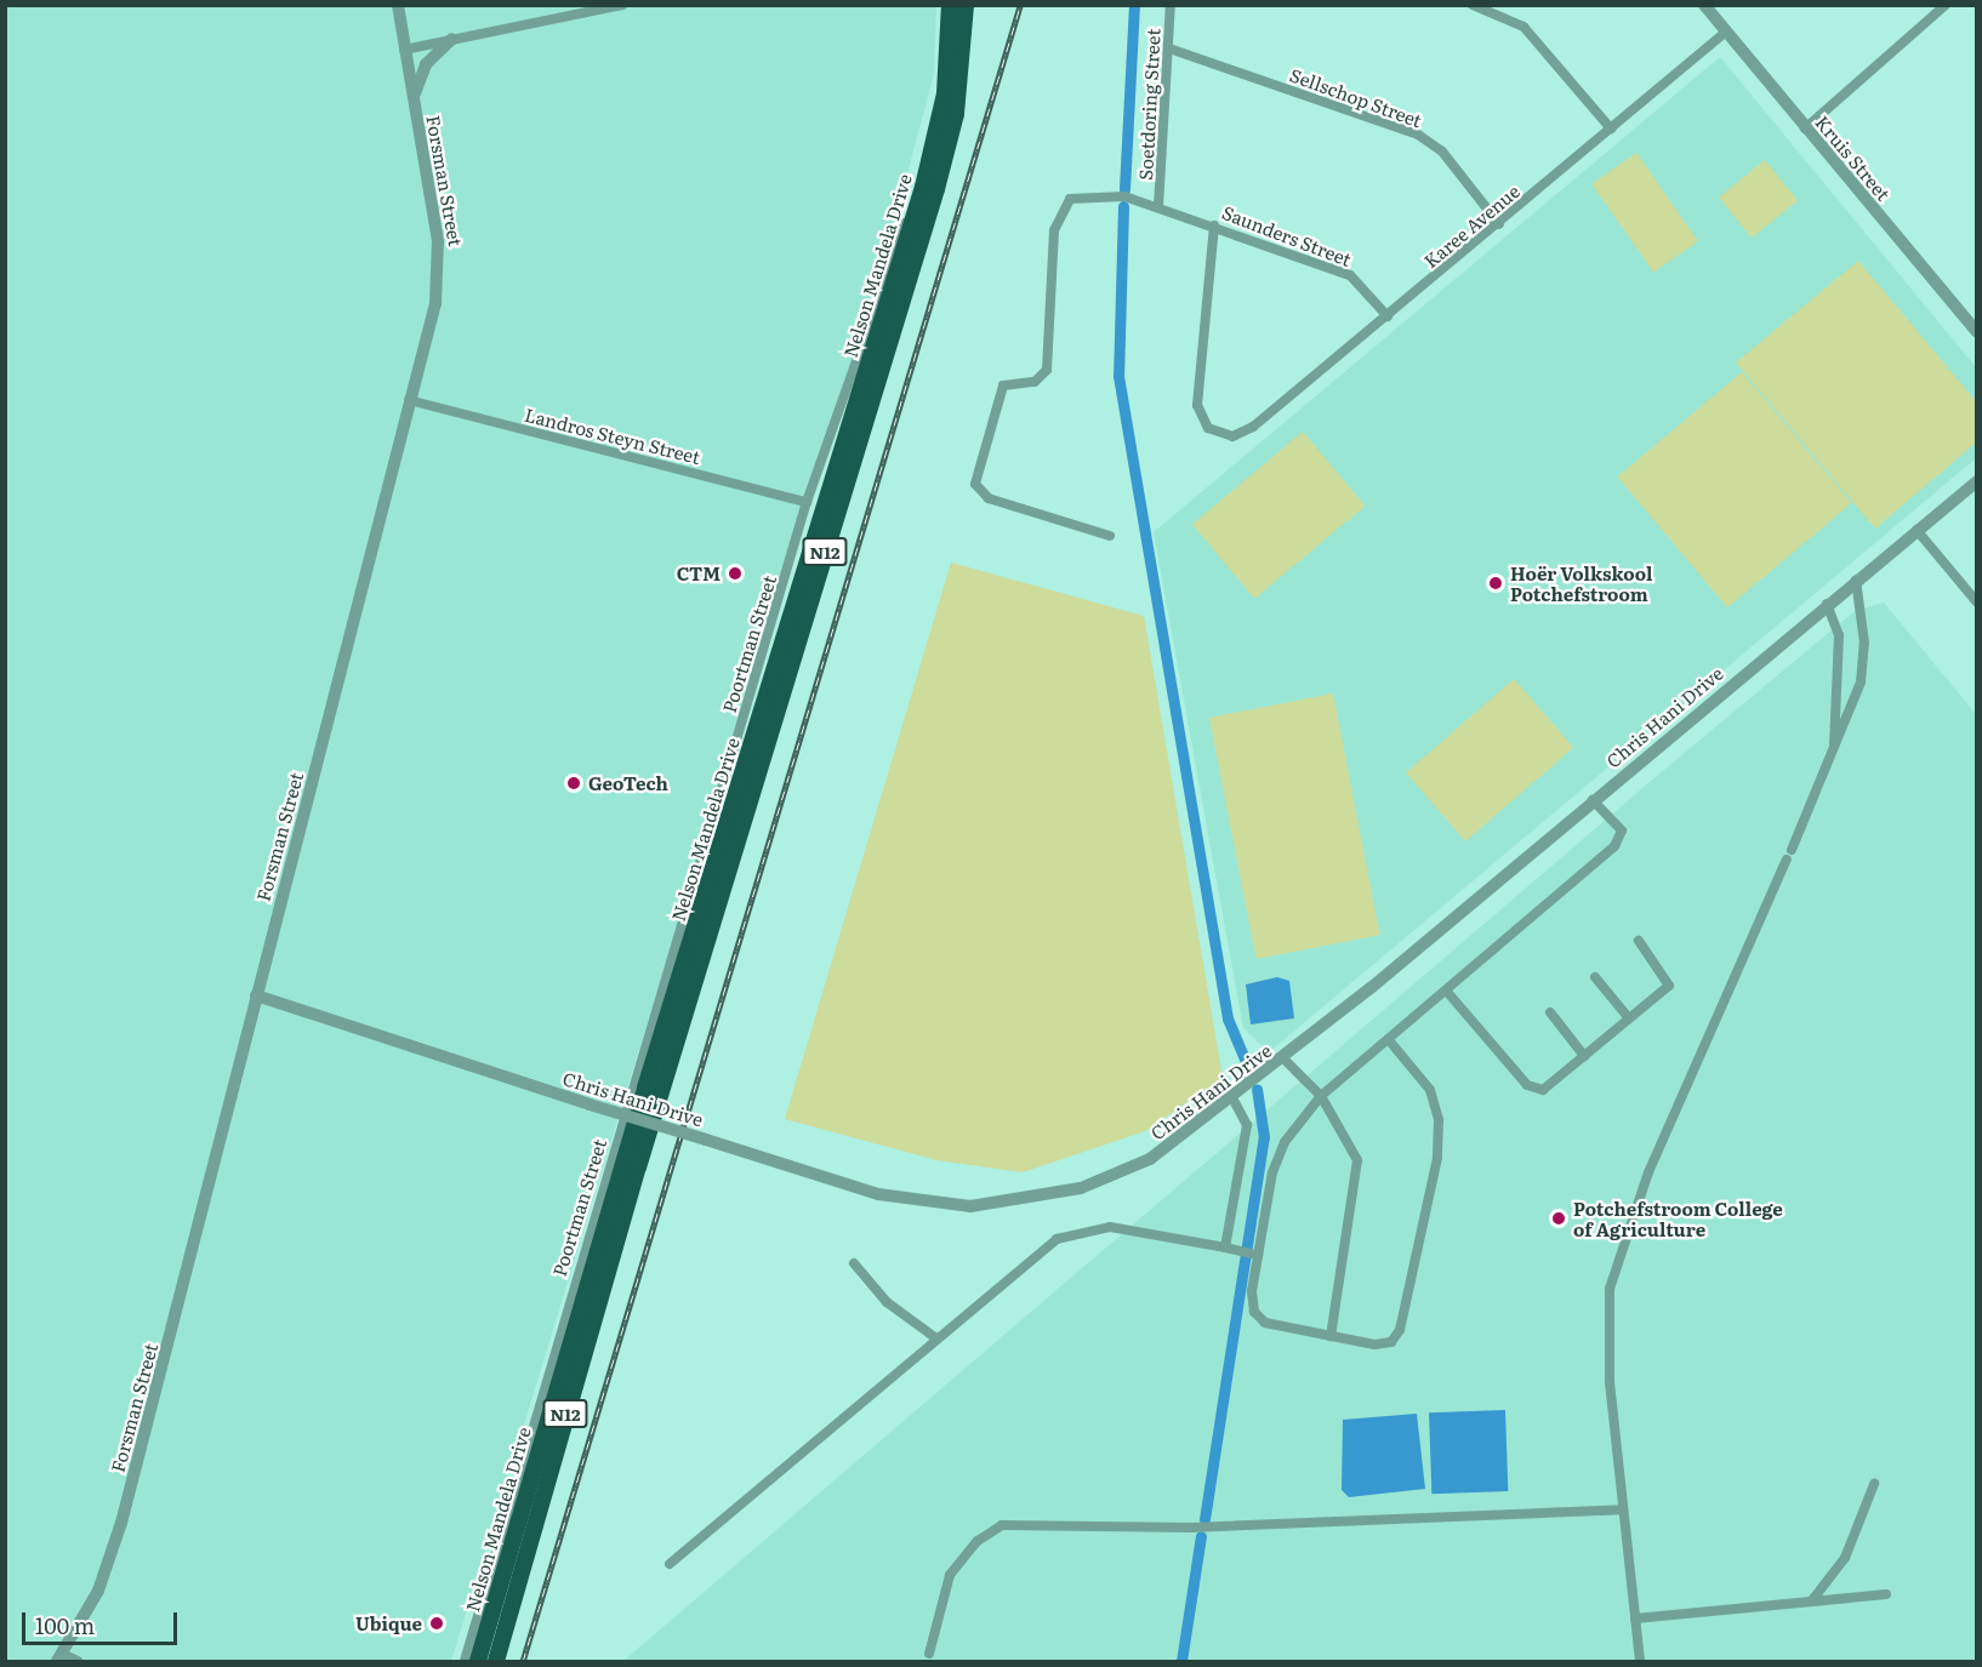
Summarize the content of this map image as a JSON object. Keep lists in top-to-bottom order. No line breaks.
{"streets":{"highway":["Nelson Mandela Drive","N12"],"street":["Sellschop Street","Soetdoring Street","Kruis Street","Forsman Street","Karee Avenue","Saunders Street","Landros Steyn Street","Poortman Street","Chris Hani Drive"]},"crossings":[["Sellschop Street","Soetdoring Street"],["Sellschop Street","Karee Avenue"],["Soetdoring Street","Saunders Street"],["Kruis Street","Karee Avenue"],["Forsman Street","Landros Steyn Street"],["Forsman Street","Chris Hani Drive"],["Karee Avenue","Saunders Street"],["Nelson Mandela Drive","Poortman Street"],["Landros Steyn Street","Poortman Street"]],"places":["CTM","Hoër Volkskool Potchefstroom","GeoTech","Potchefstroom College of Agriculture","Ubique"],"scale_bar":"100 m"}
